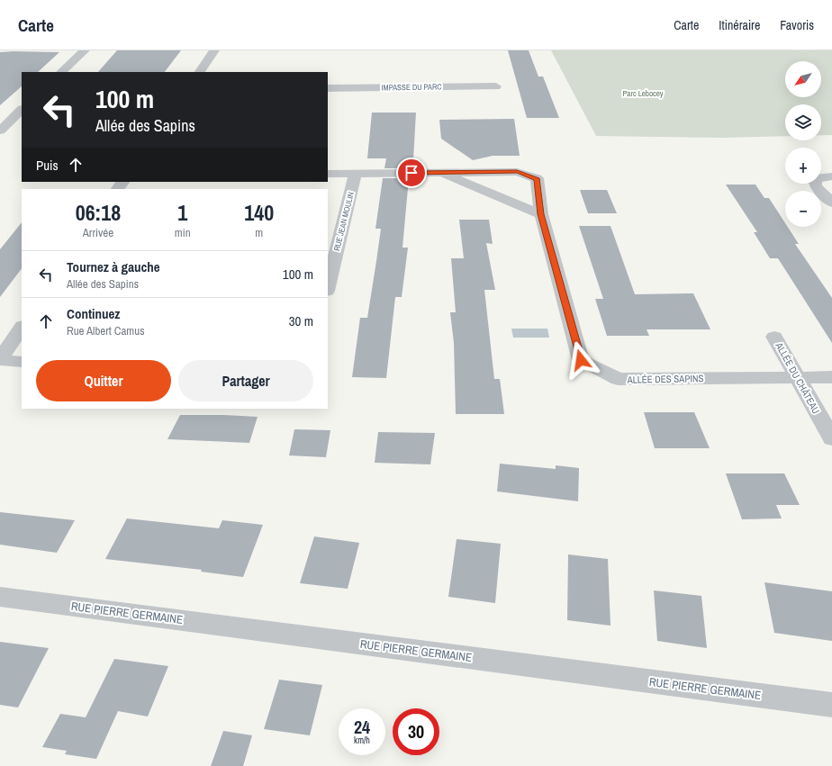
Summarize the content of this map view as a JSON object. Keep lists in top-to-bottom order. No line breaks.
{"streets":{"street":["IMPASSE DU PARC","RUE JEAN MOULIN","ALLÉE DU CHÂTEAU","ALLÉE DES SAPINS","RUE PIERRE GERMAINE"]},"crossings":[["ALLÉE DU CHÂTEAU","ALLÉE DES SAPINS"]],"parks":["Parc Lebocey"],"north":"bottom left","page":{"header":"Carte","nav":["Carte","Itinéraire","Favoris"],"map_buttons":["+","−"],"turn":["100 m","Allée des Sapins"],"then":"Puis","eta":["06:18","Arrivée","1","min","140","m"],"list":[{"name":"Tournez à gauche","note":"Allée des Sapins","value":"100 m"},{"name":"Continuez","note":"Rue Albert Camus","value":"30 m"}],"buttons":["Quitter","Partager"],"speed":"24 km/h","limit":"30"}}
